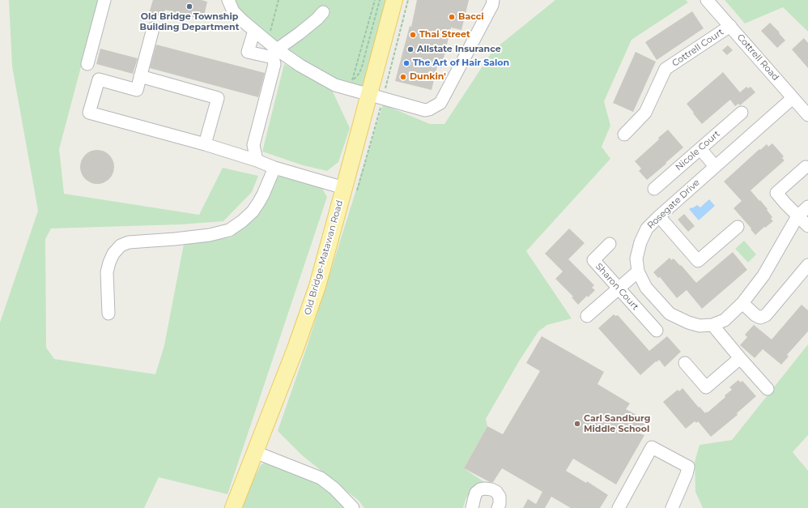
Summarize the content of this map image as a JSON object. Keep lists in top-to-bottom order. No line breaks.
{"streets":{"main road":["Old Bridge-Matawan Road"],"street":["Cottrell Court","Cottrell Road","Nicole Court","Rosegate Drive","Sharon Court"]},"crossings":[["Cottrell Court","Cottrell Road"],["Cottrell Road","Rosegate Drive"]],"places":["Old Bridge Township Building Department","Bacci","Thai Street","Allstate Insurance","The Art of Hair Salon","Dunkin'","Carl Sandburg Middle School"]}
